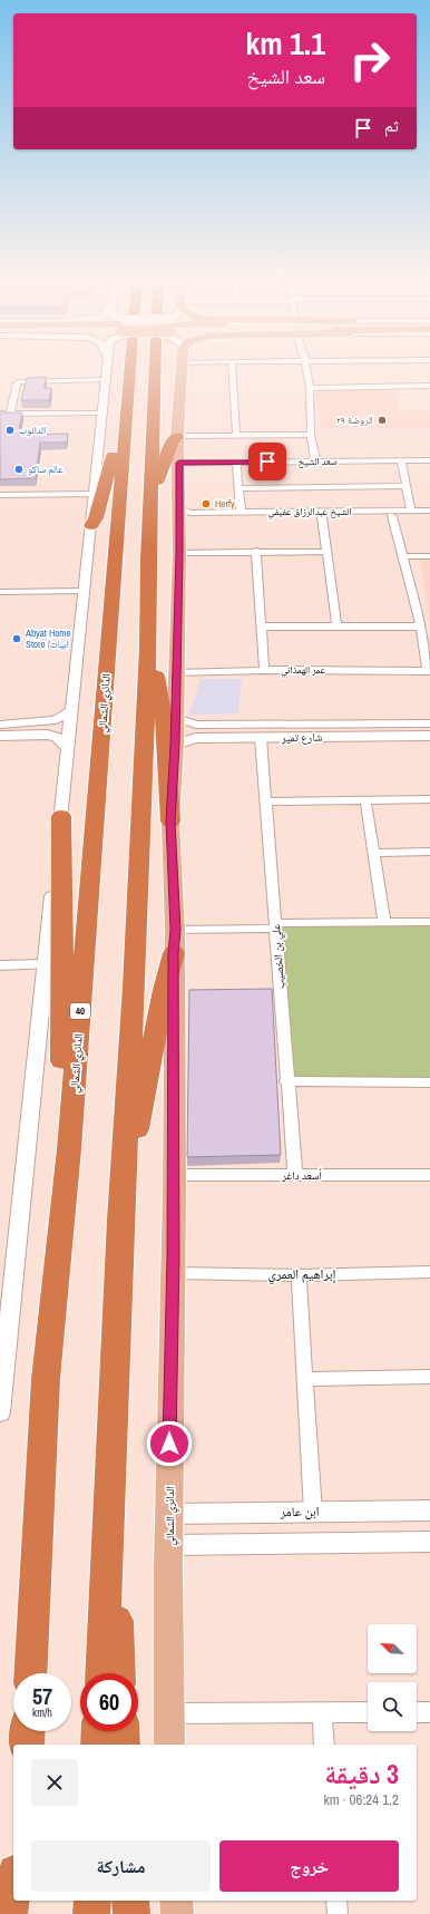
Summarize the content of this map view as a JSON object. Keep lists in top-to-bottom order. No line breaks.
{"streets":{"highway":["الدائري الشمالي","40"],"street":["سعد الشيخ","الشيخ عبدالرزاق عفيفي","عمر الهمذاني","شارع تمير","علي بن الخصيب","أسعد داغر","إبراهيم العمري","ابن عامر"]},"crossings":[["سعد الشيخ","الدائري الشمالي"],["الشيخ عبدالرزاق عفيفي","الدائري الشمالي"],["عمر الهمذاني","الدائري الشمالي"],["الدائري الشمالي","شارع تمير"],["الدائري الشمالي","أسعد داغر"],["الدائري الشمالي","إبراهيم العمري"],["الدائري الشمالي","ابن عامر"],["شارع تمير","علي بن الخصيب"],["علي بن الخصيب","أسعد داغر"]],"places":["الروضة ٢٩","الدانوب","عالم ساكو","Herfy","Abyat Home Store /ابيات"],"north":"top left","page":{"turn":["1.1 km","سعد الشيخ"],"then":"ثم","speed":"57 km/h","limit":"60","heading":["3 دقيقة","1.2 km · 06:24"],"buttons":["خروج","مشاركة"]}}
